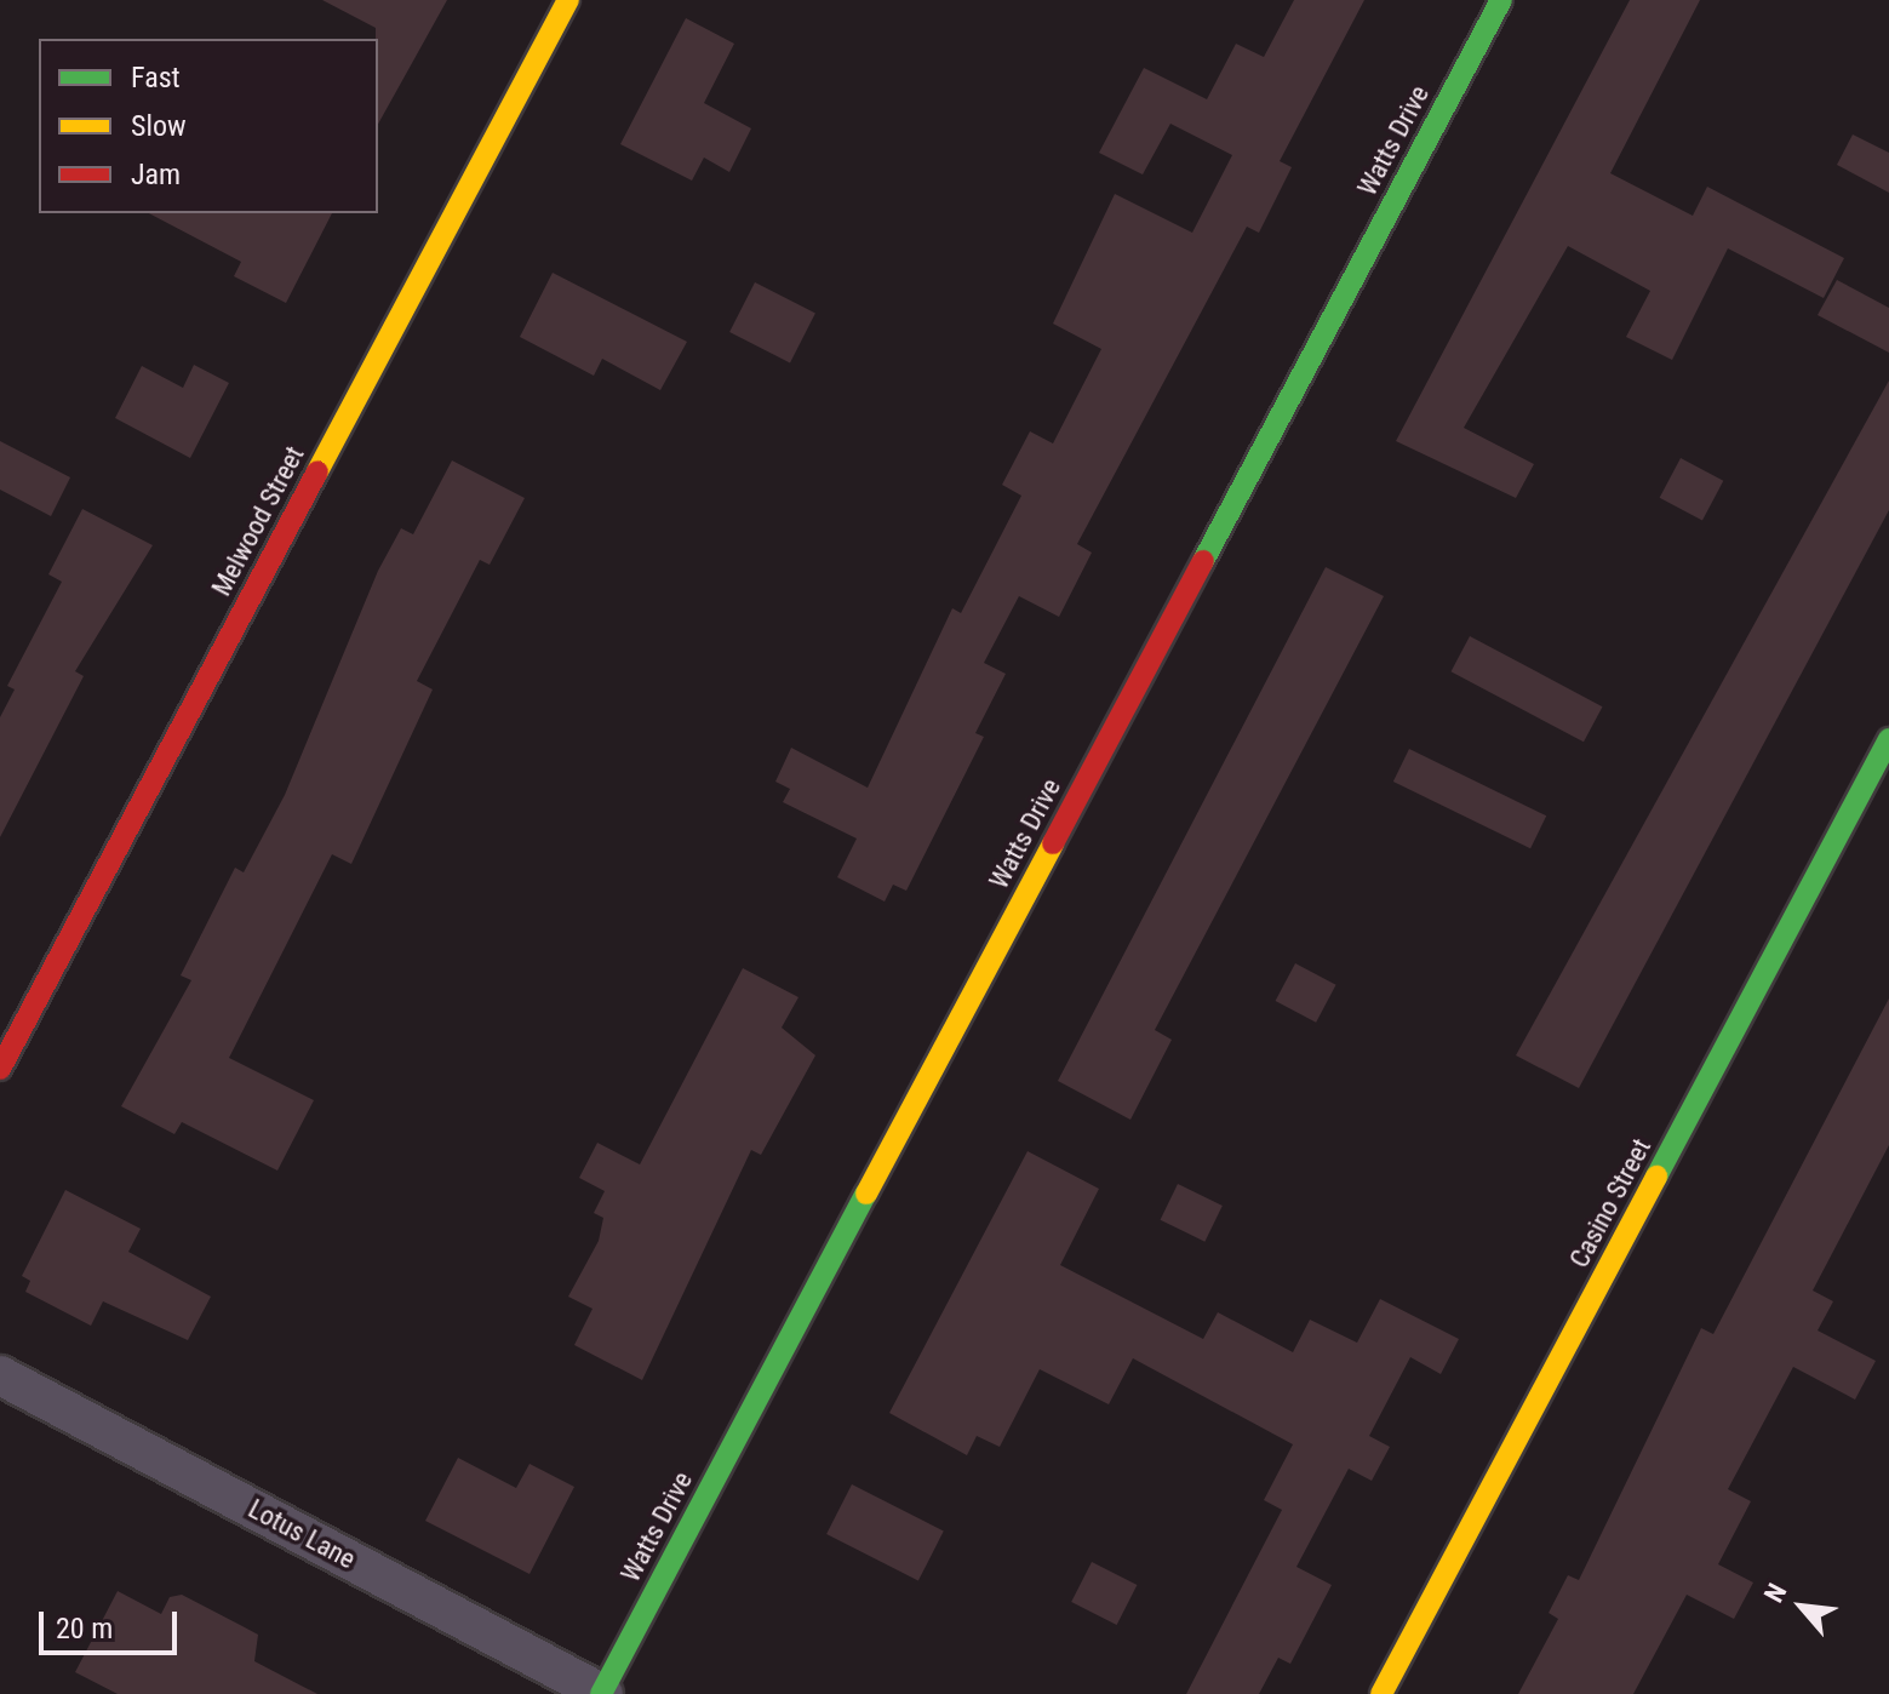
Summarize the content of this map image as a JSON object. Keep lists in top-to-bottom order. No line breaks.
{"streets":{"street":["Watts Drive","Melwood Street","Casino Street","Lotus Lane"]},"crossings":[["Watts Drive","Lotus Lane"]],"legend":["Fast","Slow","Jam"],"scale_bar":"20 m","north":"top left"}
